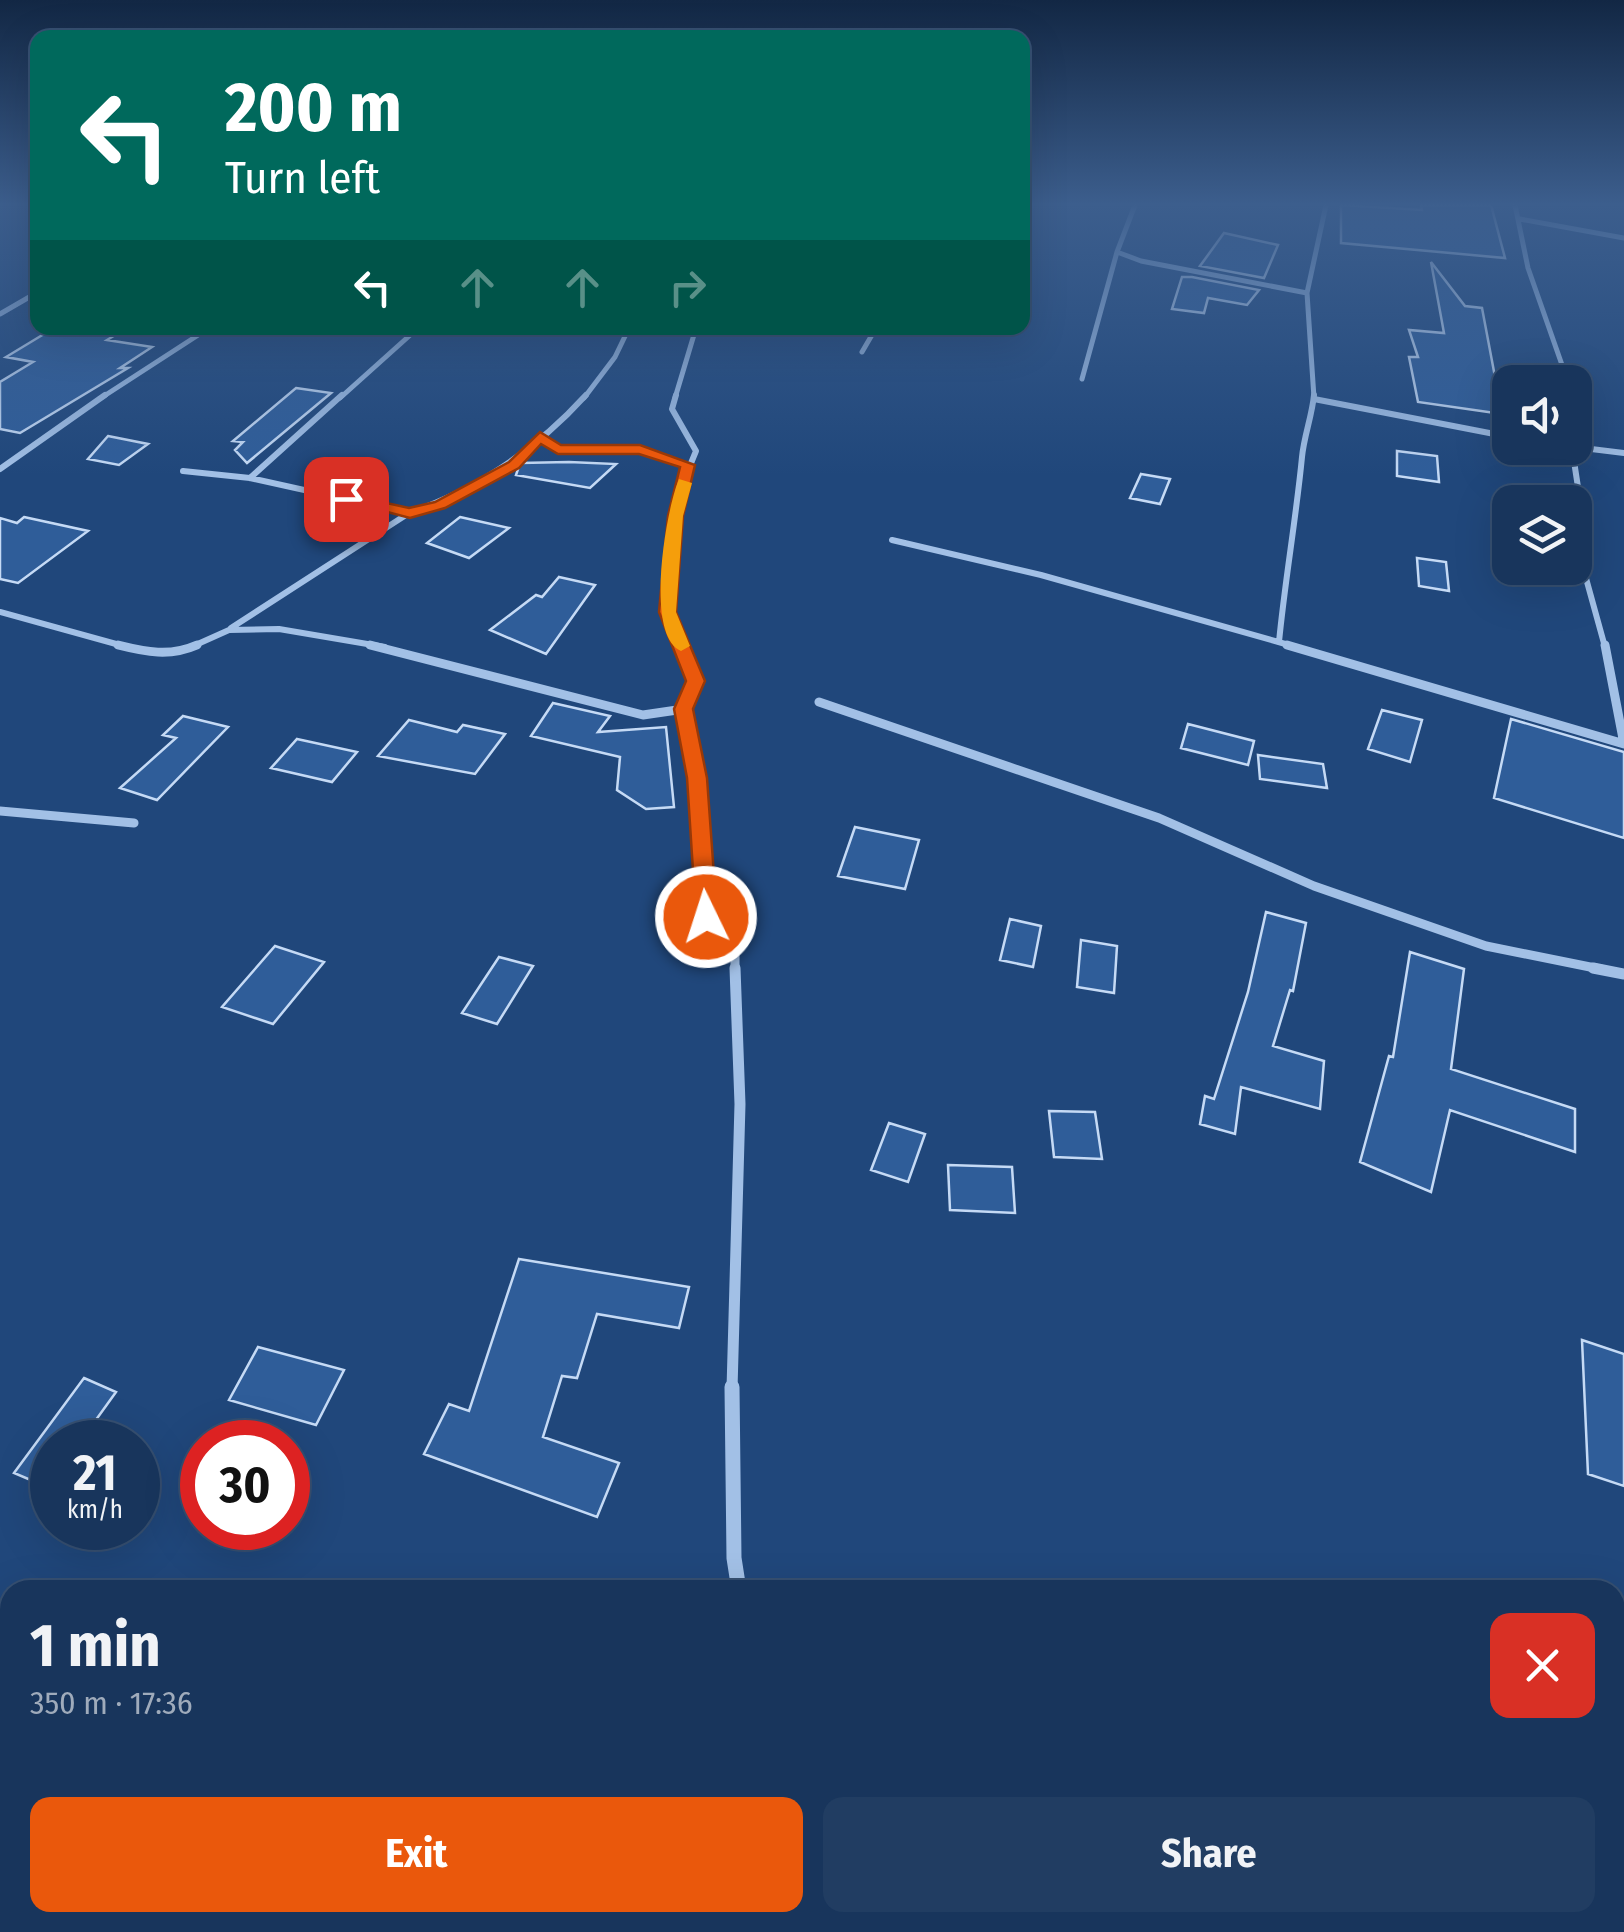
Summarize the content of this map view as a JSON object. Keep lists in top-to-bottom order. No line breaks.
{"page":{"turn":["200 m","Turn left"],"speed":"21 km/h","limit":"30","heading":["1 min","350 m · 17:36"],"buttons":["Exit","Share"]}}
